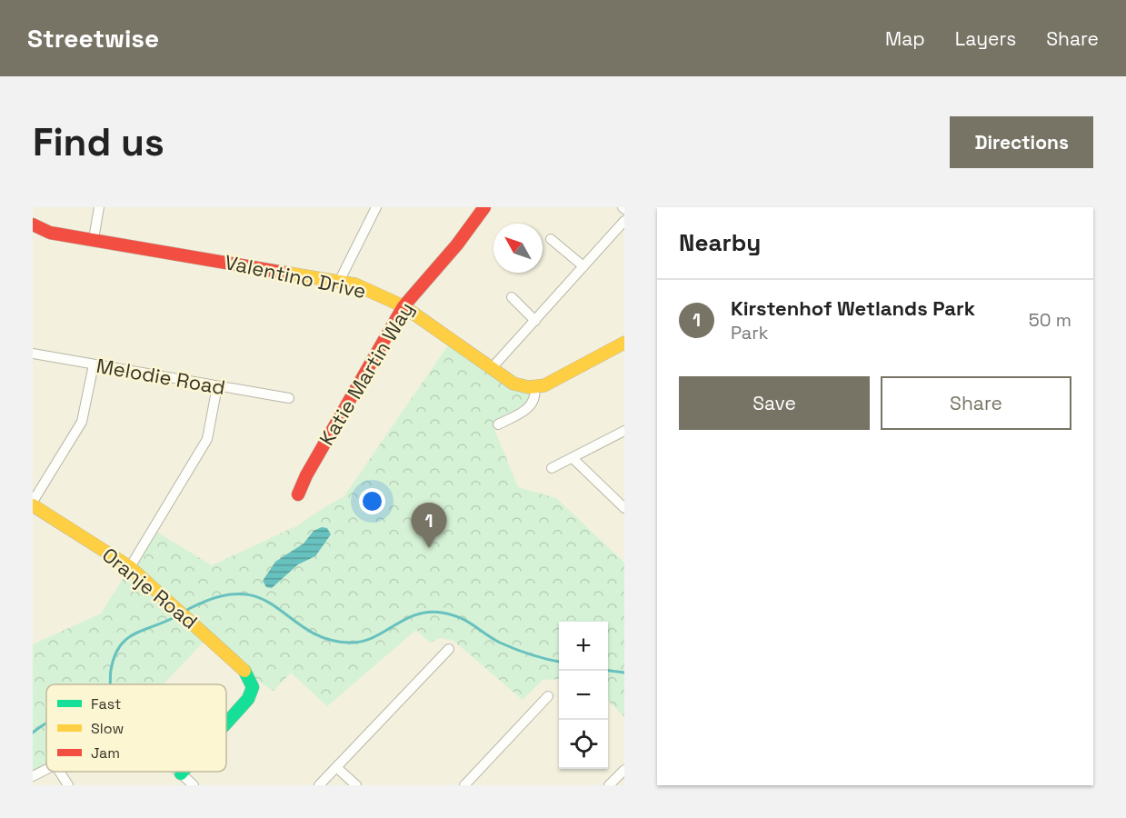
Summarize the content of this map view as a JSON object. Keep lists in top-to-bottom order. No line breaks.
{"streets":{"street":["Valentino Drive","Katie Martin Way","Melodie Road","Oranje Road"]},"crossings":[["Valentino Drive","Katie Martin Way"]],"legend":["Fast","Slow","Jam"],"north":"top left","page":{"header":"Streetwise","nav":["Map","Layers","Share"],"buttons":["Directions",["Save","Share"]],"title":"Find us","heading":"Nearby","list":[{"mark":"1","name":"Kirstenhof Wetlands Park","note":"Park","value":"50 m"}],"pins":"1","map_buttons":["+","−"]}}
